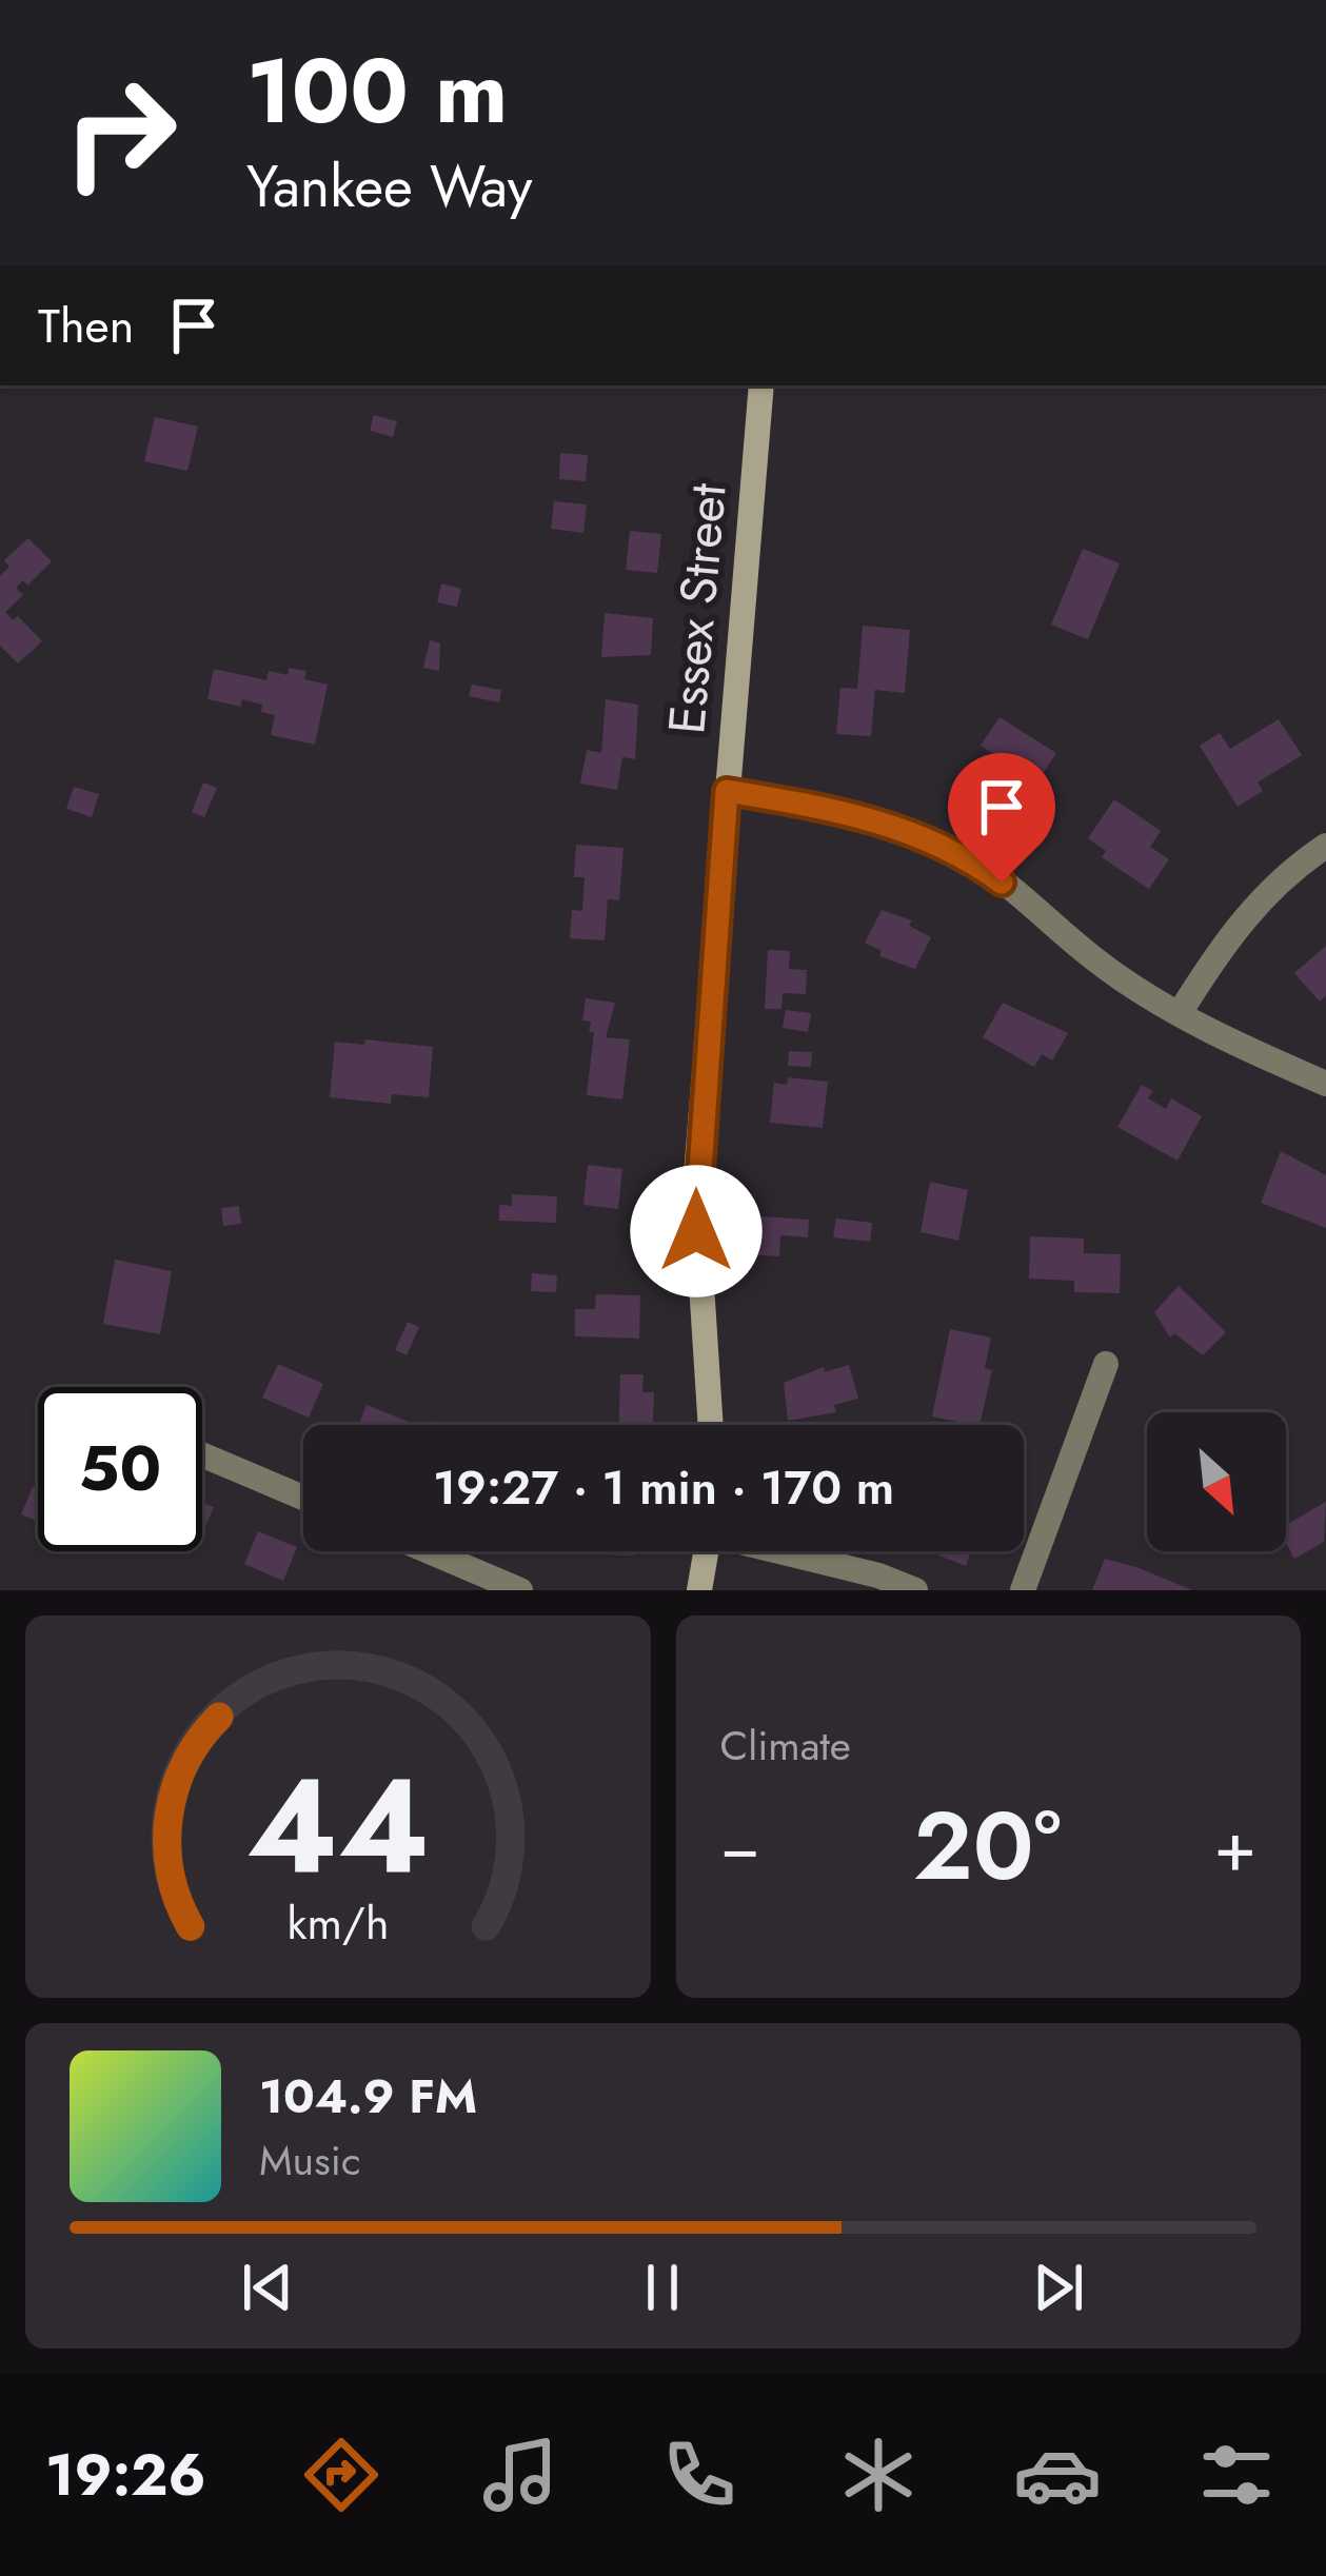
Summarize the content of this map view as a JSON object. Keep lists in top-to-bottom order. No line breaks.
{"streets":{"main road":["Essex Street"]},"north":"bottom right","page":{"turn":["100 m","Yankee Way"],"then":"Then","limit":"50","trip":"19:27 · 1 min · 170 m","tile":"Climate","heat":["−","20°","+"],"song":["104.9 FM","Music"],"tabs":"19:26","gauge":["44","km/h"]}}
